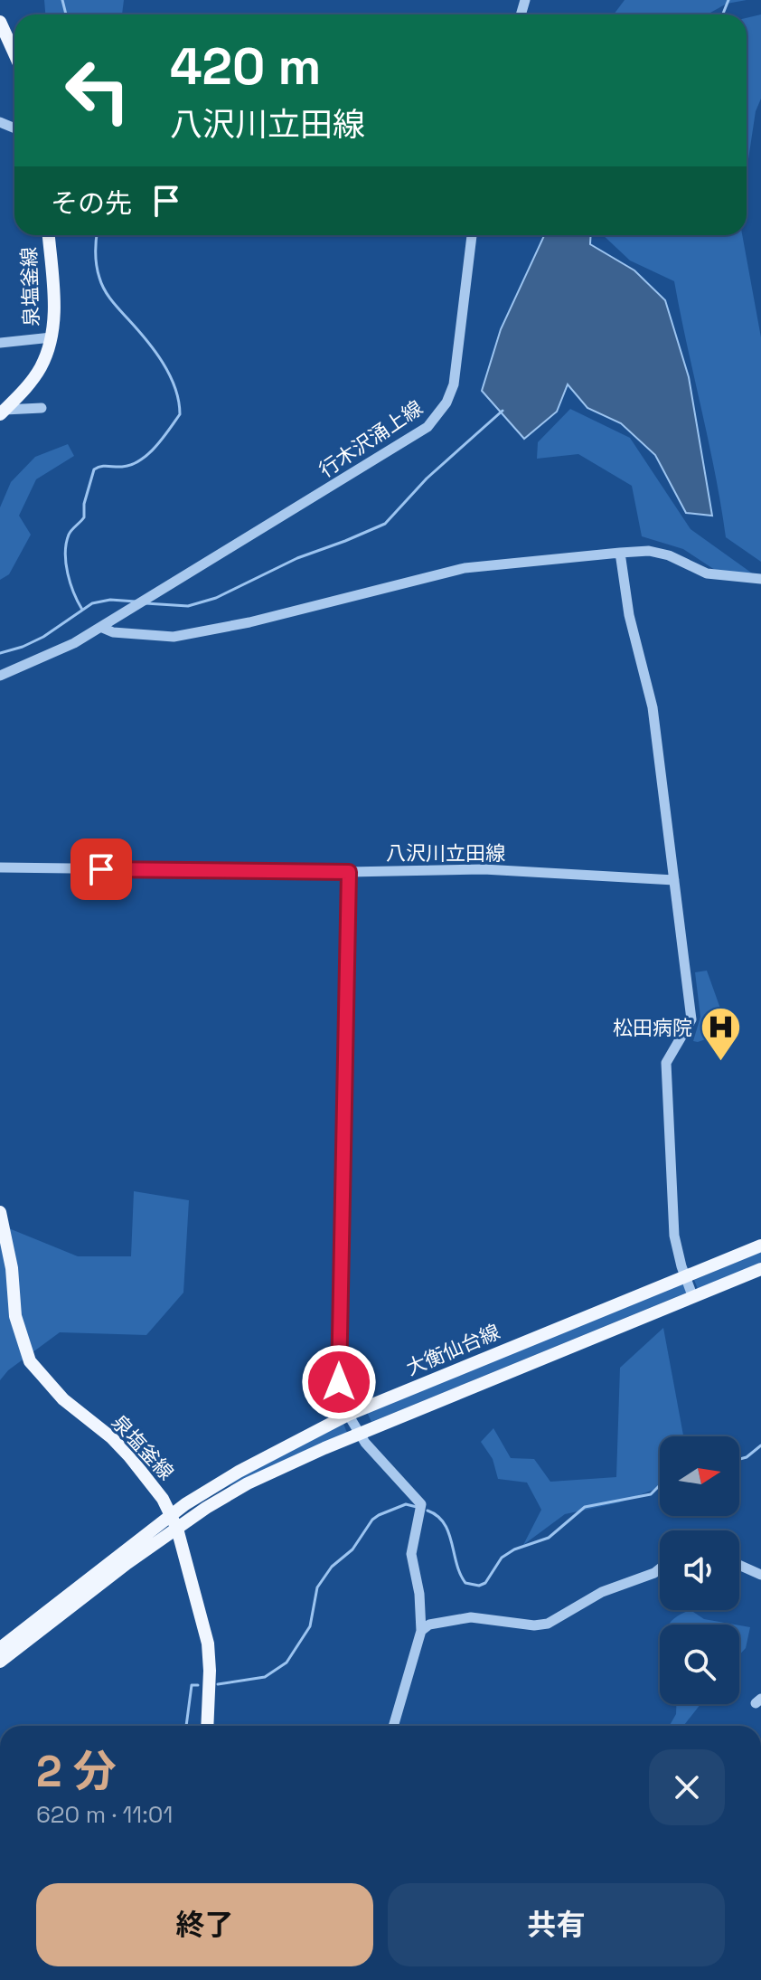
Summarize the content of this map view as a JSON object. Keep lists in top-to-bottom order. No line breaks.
{"streets":{"main road":["泉塩釜線","大衡仙台線"],"street":["行木沢涌上線","八沢川立田線"]},"crossings":[["泉塩釜線","大衡仙台線"]],"places":{"hospital":["松田病院"]},"north":"right","page":{"turn":["420 m","八沢川立田線"],"then":"その先","heading":["2 分","620 m · 11:01"],"buttons":["終了","共有"]}}
